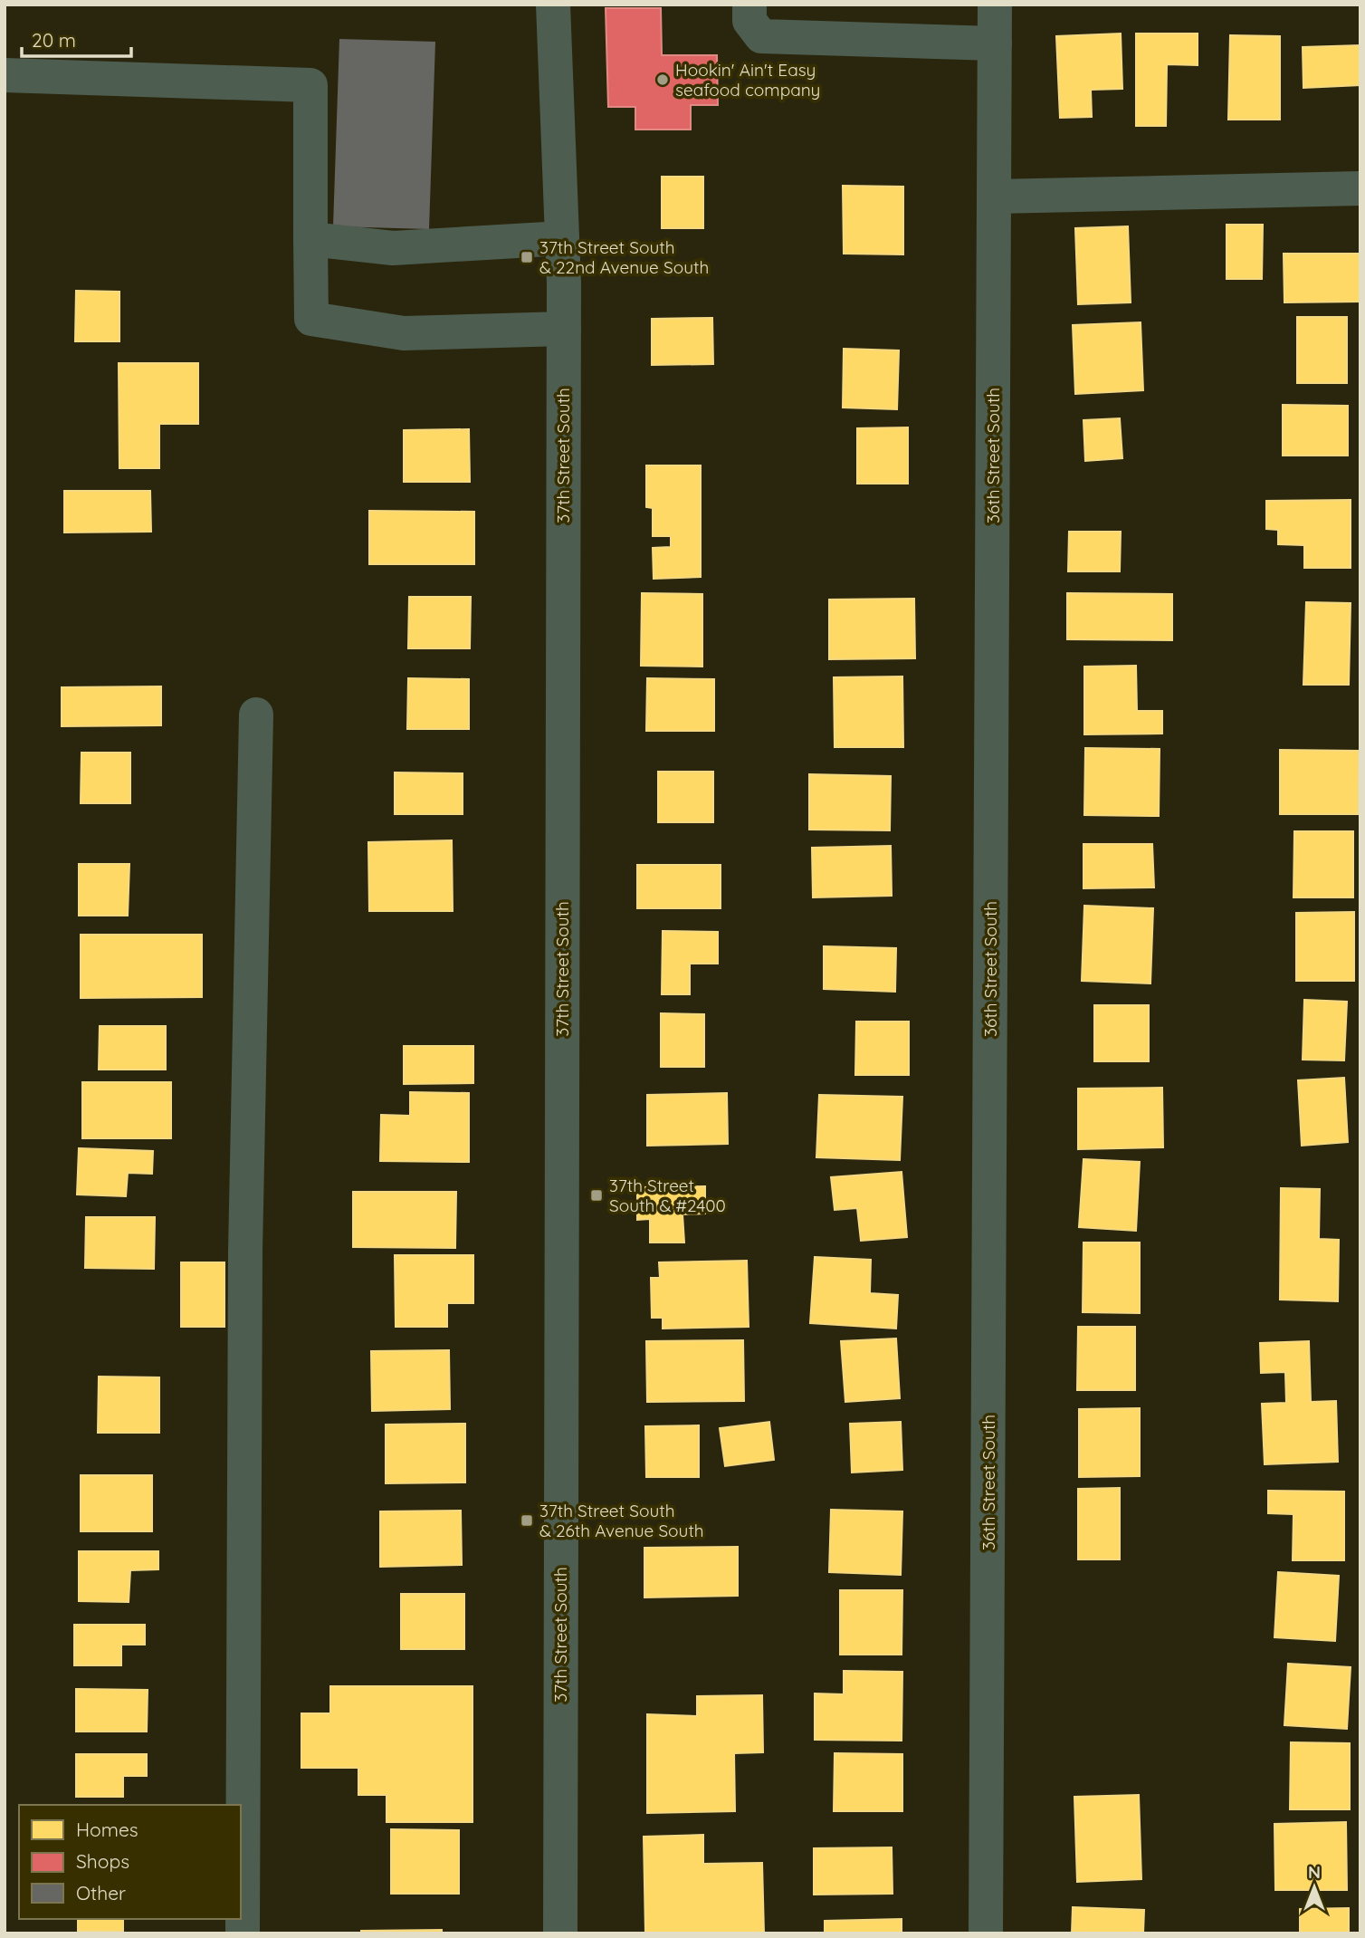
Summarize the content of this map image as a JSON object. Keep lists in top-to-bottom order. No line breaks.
{"streets":{"street":["37th Street South","36th Street South"]},"places":{"other":["Hookin' Ain't Easy seafood company"],"transit":["37th Street South & 22nd Avenue South","37th Street South & #2400","37th Street South & 26th Avenue South"]},"legend":["Homes","Shops","Other"],"scale_bar":"20 m","north":"top"}
